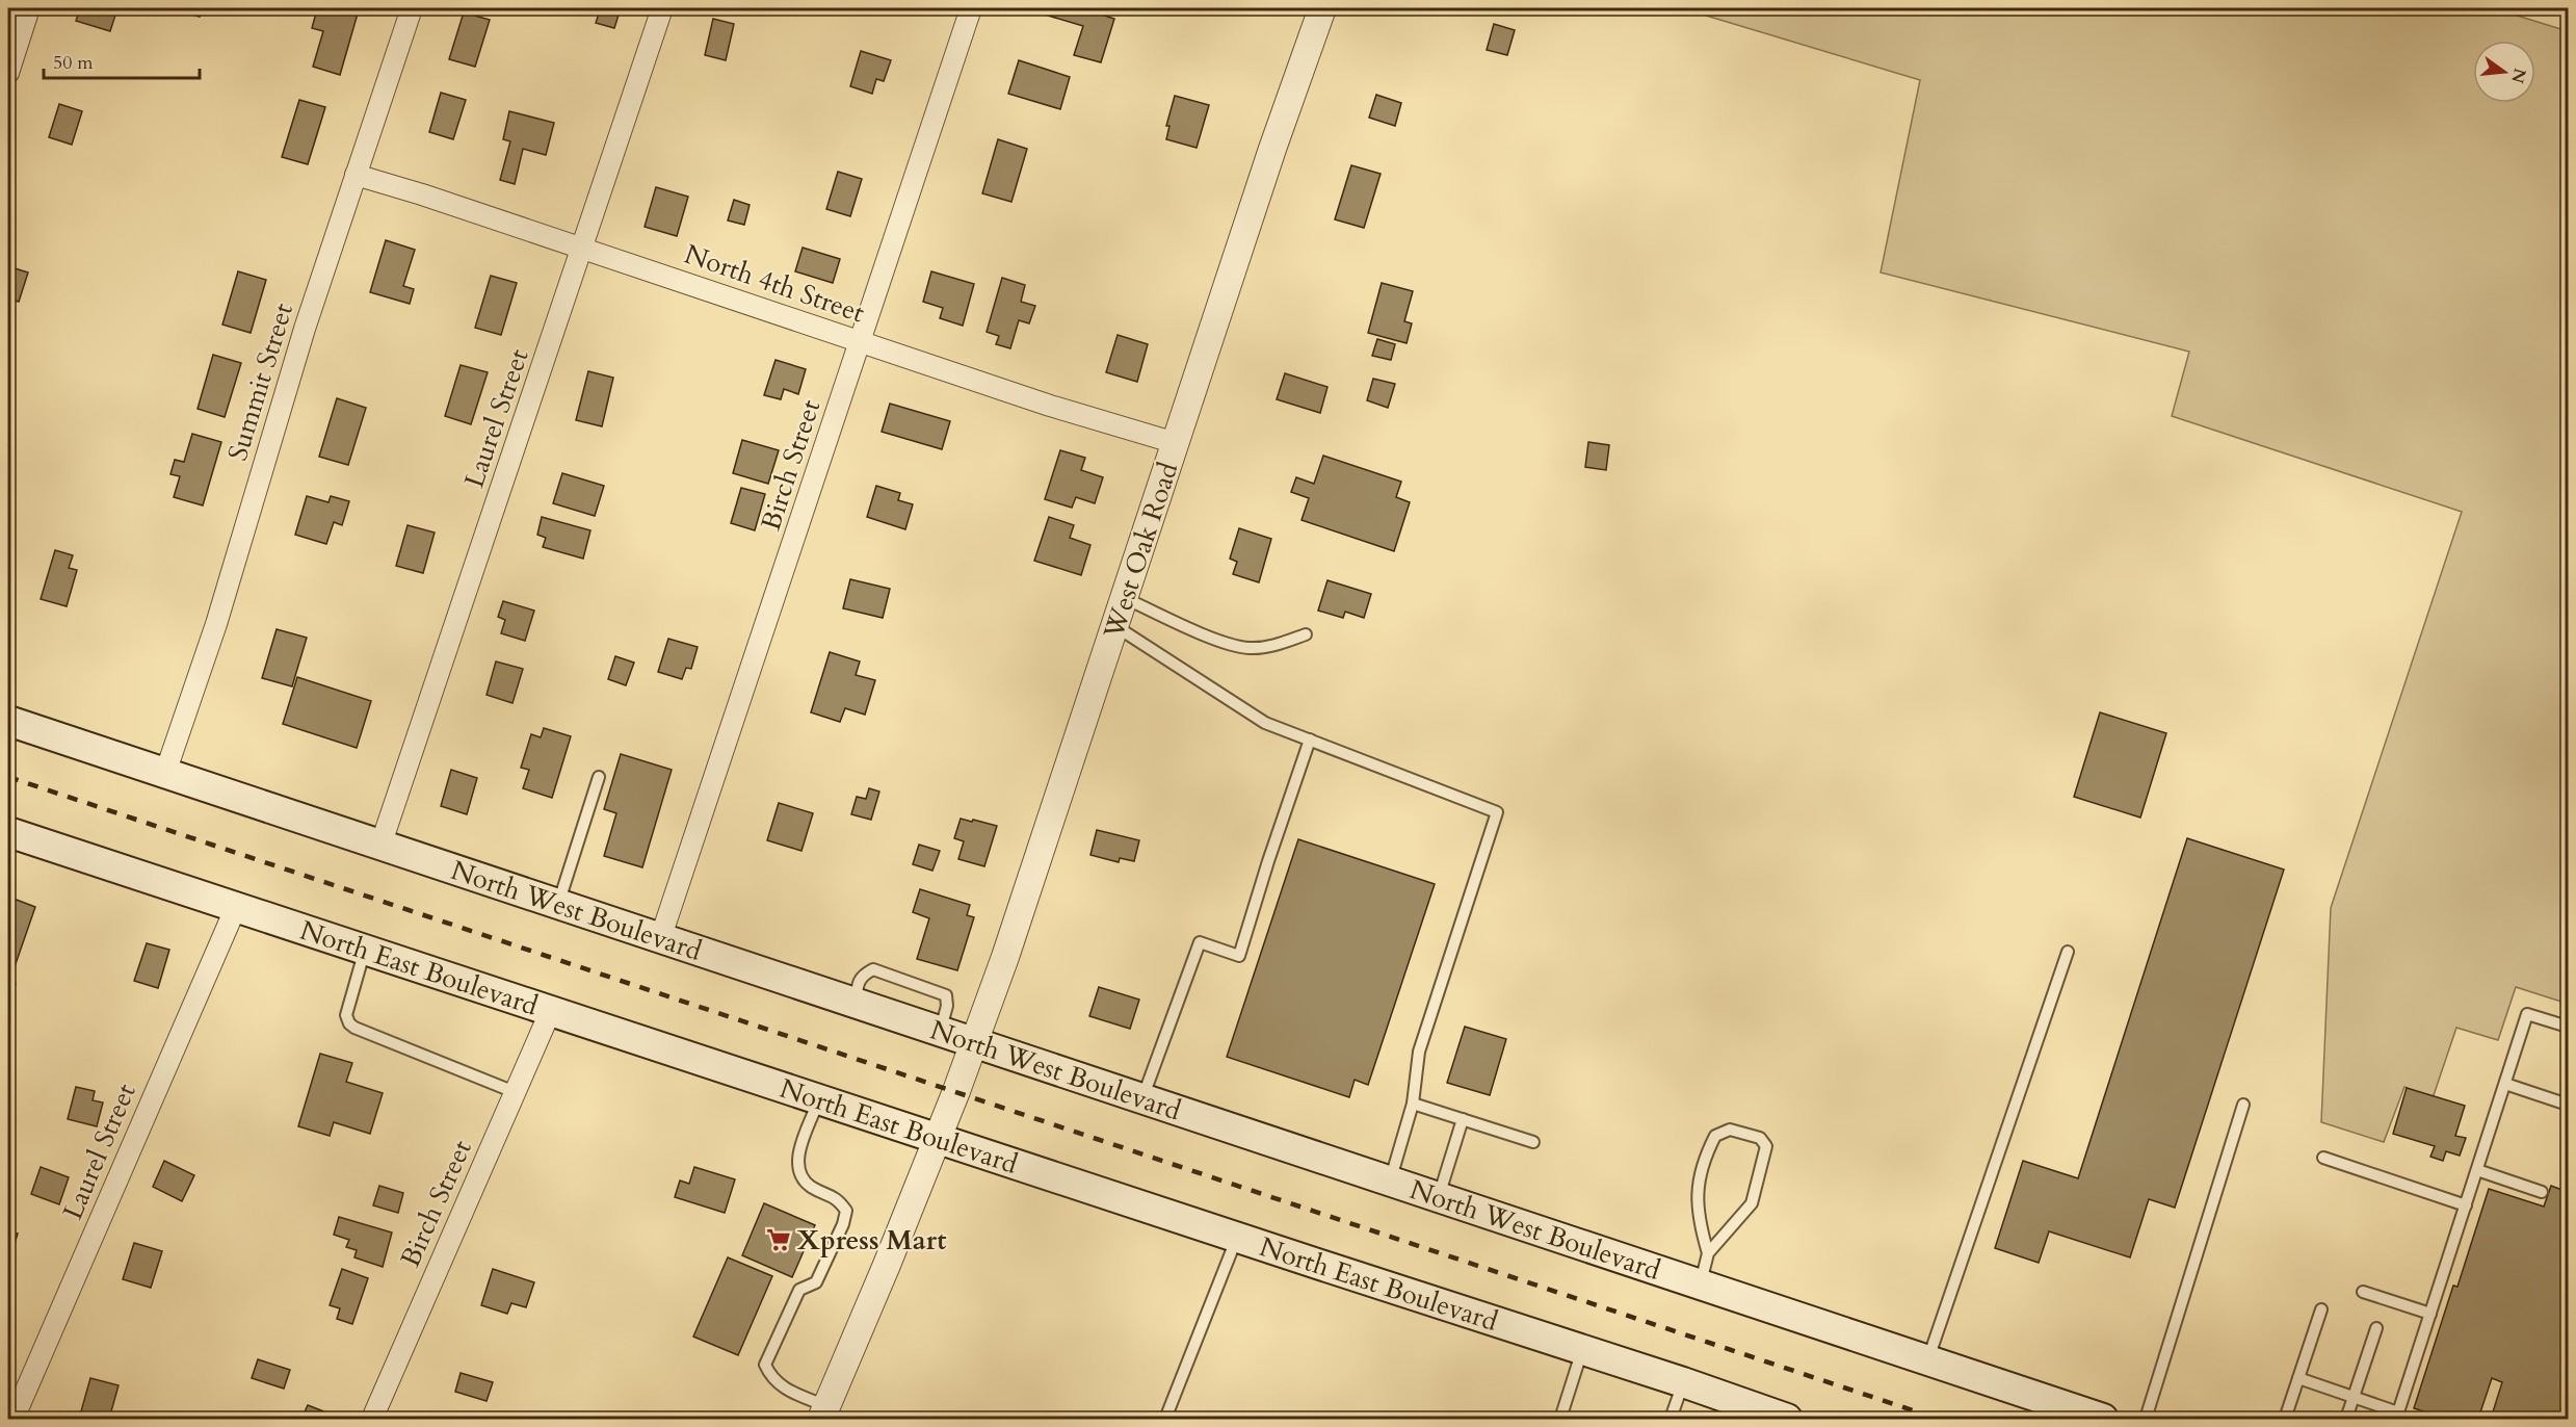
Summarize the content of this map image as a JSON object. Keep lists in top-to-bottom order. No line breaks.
{"streets":{"main road":["North West Boulevard","North East Boulevard"],"street":["North 4th Street","Summit Street","Laurel Street","Birch Street","West Oak Road"]},"crossings":[["North 4th Street","Summit Street"],["North 4th Street","Laurel Street"],["North 4th Street","Birch Street"],["North 4th Street","West Oak Road"],["Summit Street","North West Boulevard"],["Laurel Street","North West Boulevard"],["Laurel Street","North East Boulevard"],["Birch Street","North West Boulevard"],["Birch Street","North East Boulevard"],["West Oak Road","North West Boulevard"],["West Oak Road","North East Boulevard"]],"places":{"supermarket":["Xpress Mart"]},"scale_bar":"50 m","north":"right"}
